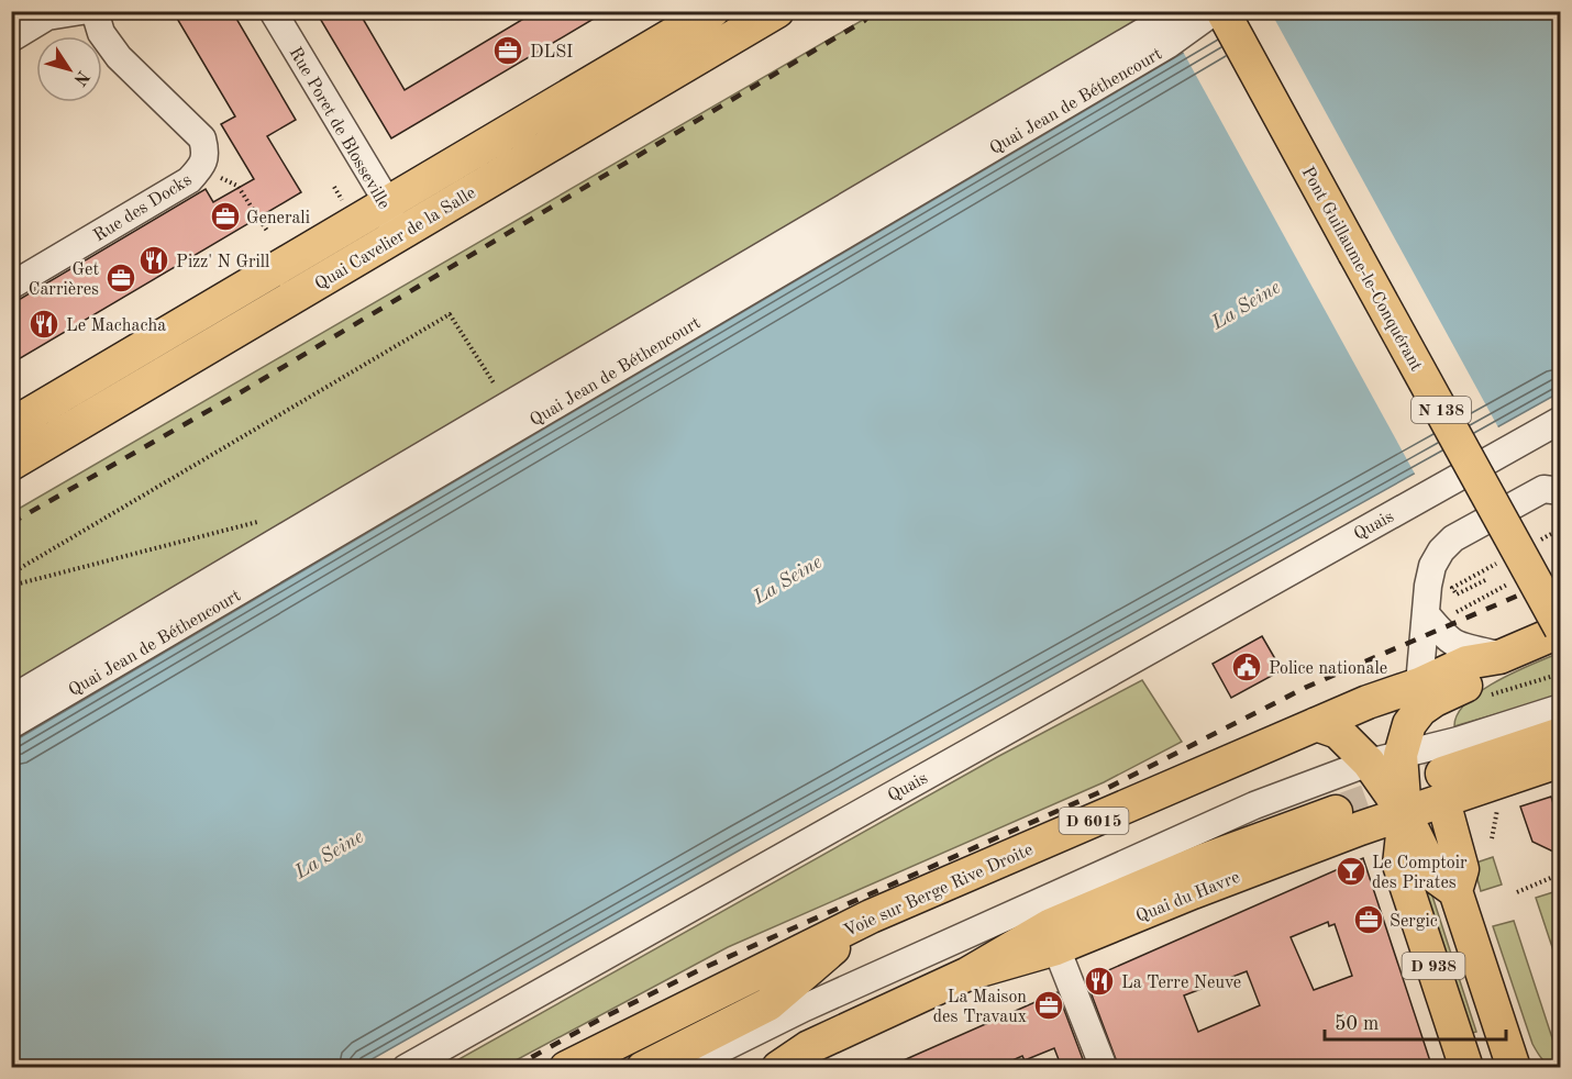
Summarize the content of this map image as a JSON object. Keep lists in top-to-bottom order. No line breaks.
{"streets":{"main road":["Quai Cavelier de la Salle","Pont Guillaume-le-Conquérant","N 138","D 6015","Voie sur Berge Rive Droite","Quai du Havre","D 938"],"street":["Quai Jean de Béthencourt","Rue Poret de Blosseville","Rue des Docks","Quais"]},"crossings":[["Rue Poret de Blosseville","Quai Cavelier de la Salle"],["D 6015","Voie sur Berge Rive Droite"],["Quai du Havre","D 938"]],"water":["La Seine"],"places":{"office":["DLSI","Generali","Get Carrières","Sergic","La Maison des Travaux"],"restaurant":["Pizz' N Grill","Le Machacha","La Terre Neuve"],"public building":["Police nationale"],"bar":["Le Comptoir des Pirates"]},"scale_bar":"50 m","north":"bottom right"}
